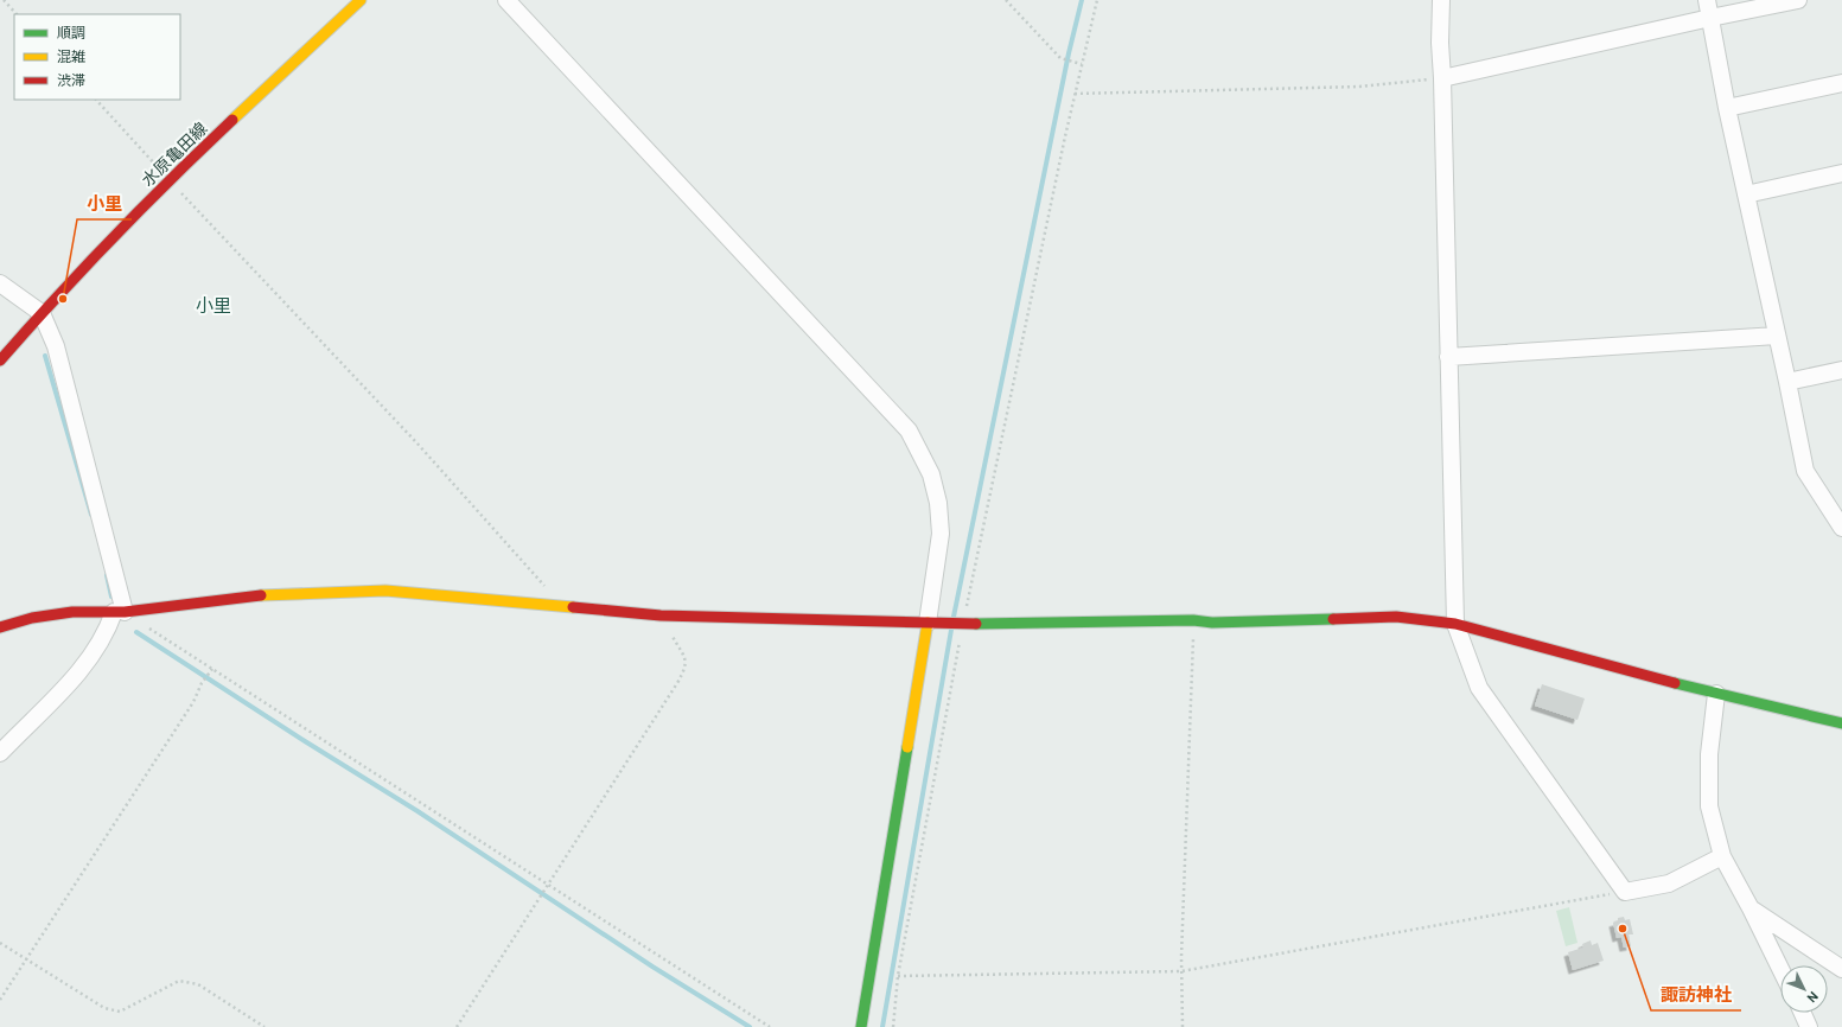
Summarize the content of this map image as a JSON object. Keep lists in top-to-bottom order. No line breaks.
{"streets":{"street":["水原亀田線"]},"districts":["小里"],"places":["小里","諏訪神社"],"legend":["順調","混雑","渋滞"],"north":"bottom right"}
